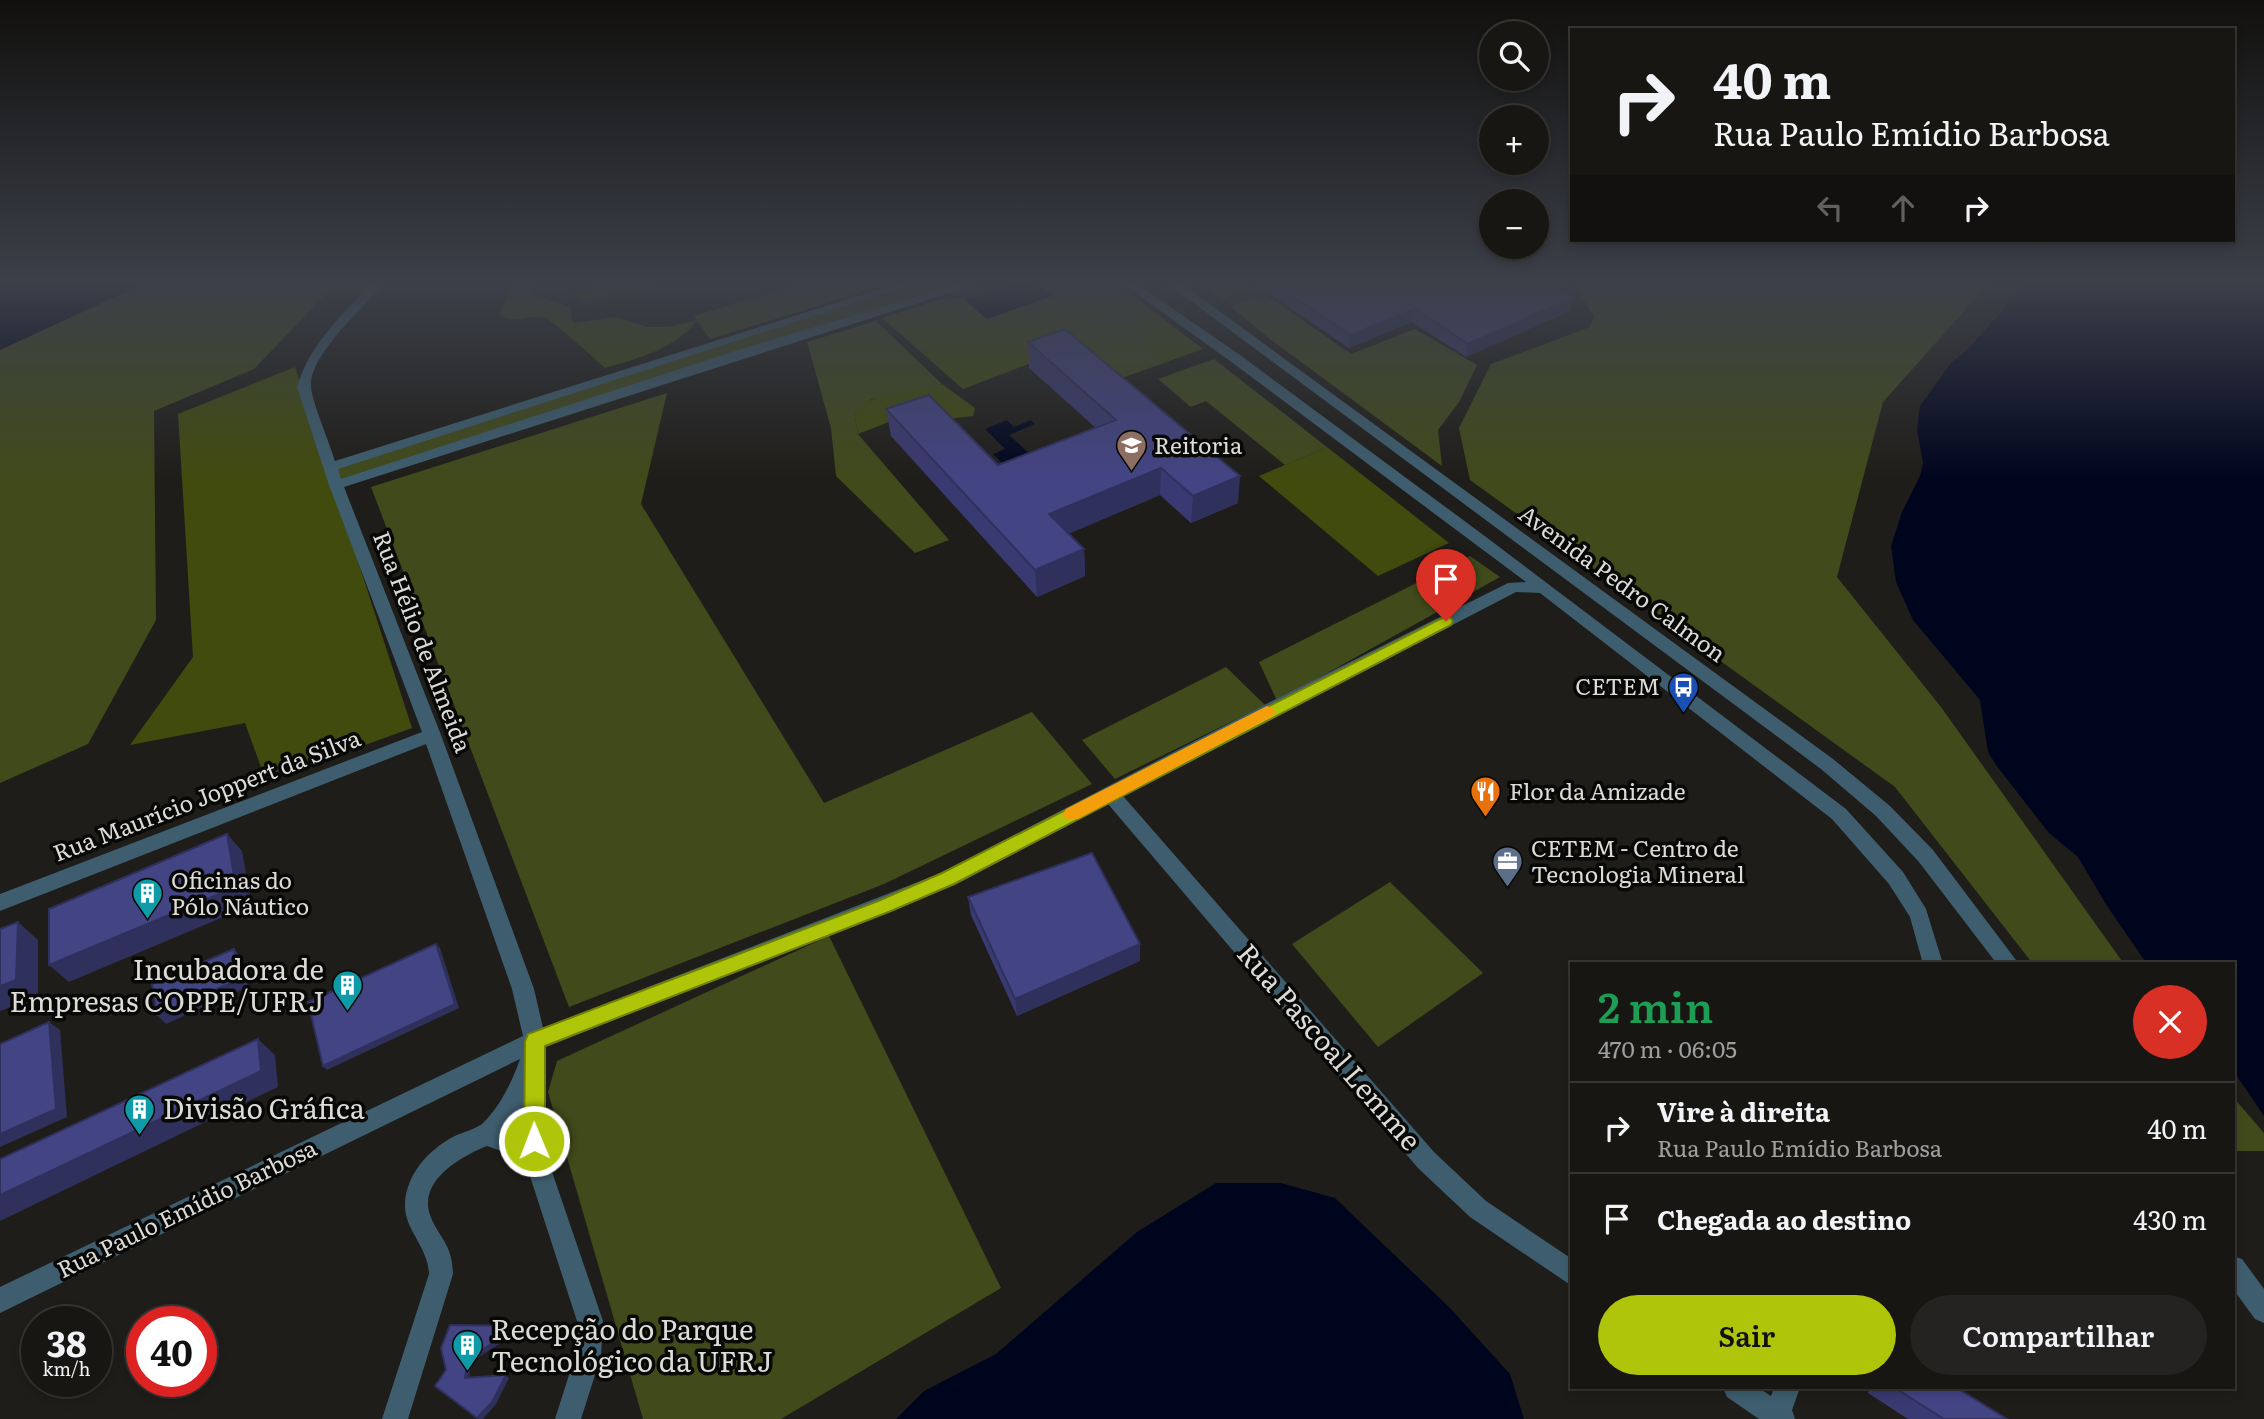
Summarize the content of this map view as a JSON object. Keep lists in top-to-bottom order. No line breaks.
{"streets":{"street":["Avenida Pedro Calmon","Rua Hélio de Almeida","Rua Maurício Joppert da Silva","Rua Pascoal Lemme","Rua Paulo Emídio Barbosa"]},"crossings":[["Avenida Pedro Calmon","Rua Paulo Emídio Barbosa"],["Rua Hélio de Almeida","Rua Maurício Joppert da Silva"],["Rua Hélio de Almeida","Rua Paulo Emídio Barbosa"],["Rua Pascoal Lemme","Rua Paulo Emídio Barbosa"]],"places":{"school or university":["Reitoria"],"bus stop":["CETEM"],"restaurant":["Flor da Amizade"],"office":["CETEM - Centro de Tecnologia Mineral"],"building":["Oficinas do Pólo Náutico","Incubadora de Empresas COPPE/UFRJ","Divisão Gráfica","Recepção do Parque Tecnológico da UFRJ"]},"page":{"map_buttons":["+","−"],"turn":["40 m","Rua Paulo Emídio Barbosa"],"heading":["2 min","470 m · 06:05"],"list":[{"name":"Vire à direita","note":"Rua Paulo Emídio Barbosa","value":"40 m"},{"name":"Chegada ao destino","value":"430 m"}],"buttons":["Sair","Compartilhar"],"speed":"38 km/h","limit":"40"}}
